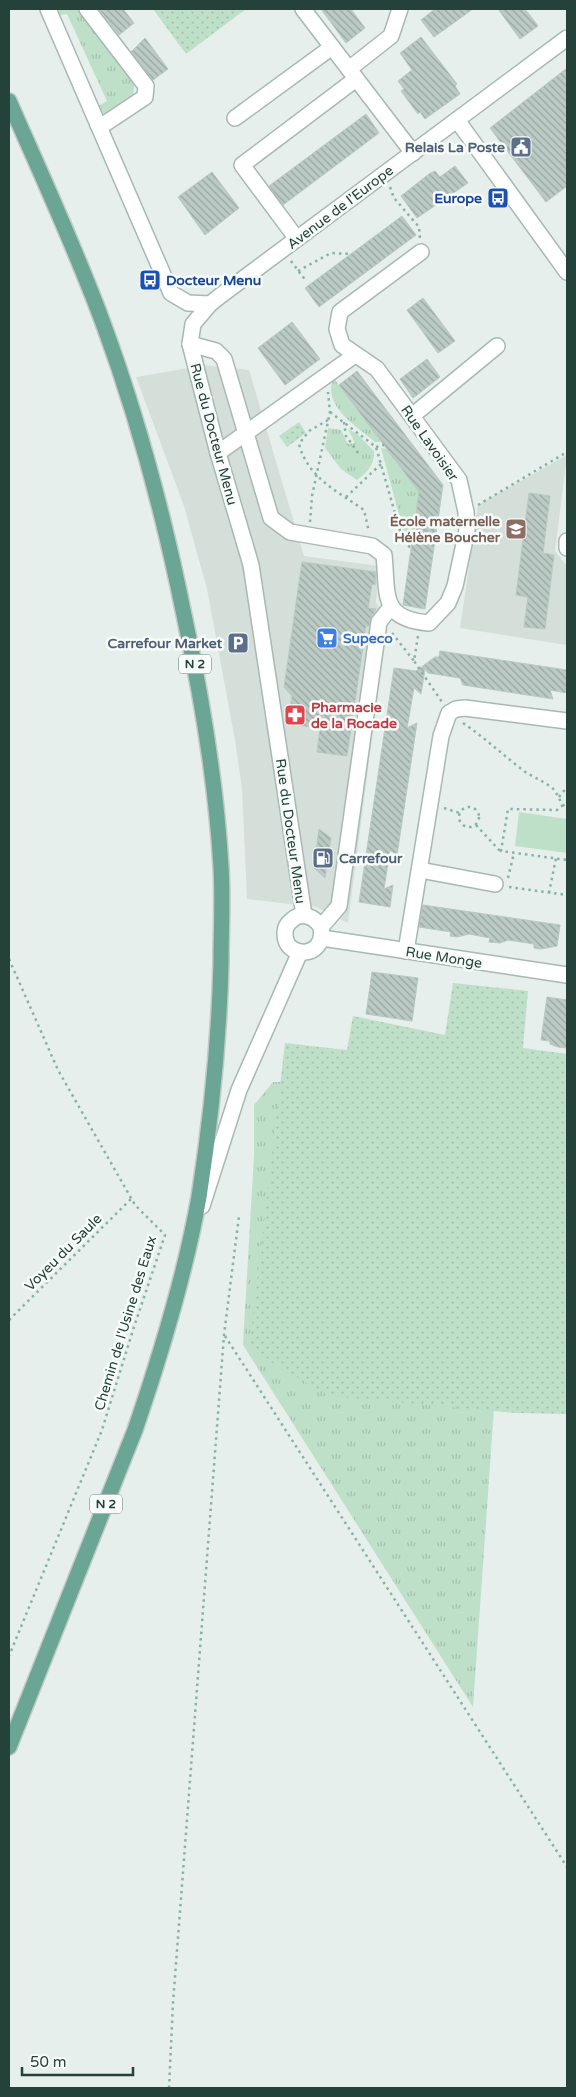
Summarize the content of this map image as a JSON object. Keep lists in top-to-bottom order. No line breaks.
{"streets":{"main road":["N 2"],"street":["Avenue de l'Europe","Rue du Docteur Menu","Rue Lavoisier","Rue Monge"],"path":["Voyeu du Saule","Chemin de l'Usine des Eaux"]},"crossings":[["Avenue de l'Europe","Rue du Docteur Menu"],["Rue du Docteur Menu","Rue Monge"],["Voyeu du Saule","Chemin de l'Usine des Eaux"]],"places":{"public building":["Relais La Poste"],"bus stop":["Europe","Docteur Menu"],"school or university":["École maternelle Hélène Boucher"],"supermarket":["Supeco"],"parking":["Carrefour Market"],"pharmacy":["Pharmacie de la Rocade"],"fuel station":["Carrefour"]},"scale_bar":"50 m"}
